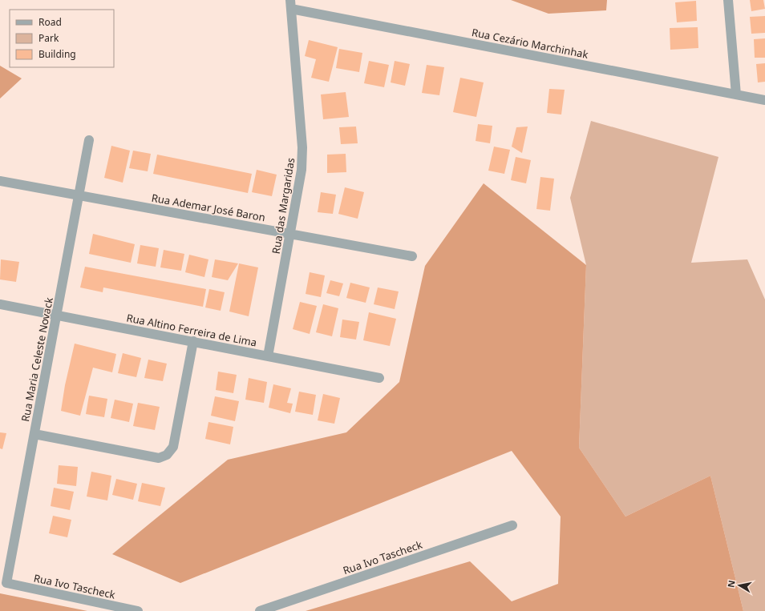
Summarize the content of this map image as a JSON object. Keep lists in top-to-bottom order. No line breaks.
{"streets":{"street":["Rua Cezário Marchinhak","Rua das Margaridas","Rua Ademar José Baron","Rua Altino Ferreira de Lima","Rua Maria Celeste Novack","Rua Ivo Tascheck"]},"crossings":[["Rua Cezário Marchinhak","Rua das Margaridas"],["Rua das Margaridas","Rua Ademar José Baron"],["Rua das Margaridas","Rua Altino Ferreira de Lima"],["Rua Ademar José Baron","Rua Maria Celeste Novack"],["Rua Altino Ferreira de Lima","Rua Maria Celeste Novack"],["Rua Maria Celeste Novack","Rua Ivo Tascheck"]],"legend":["Road","Park","Building"],"north":"left"}
